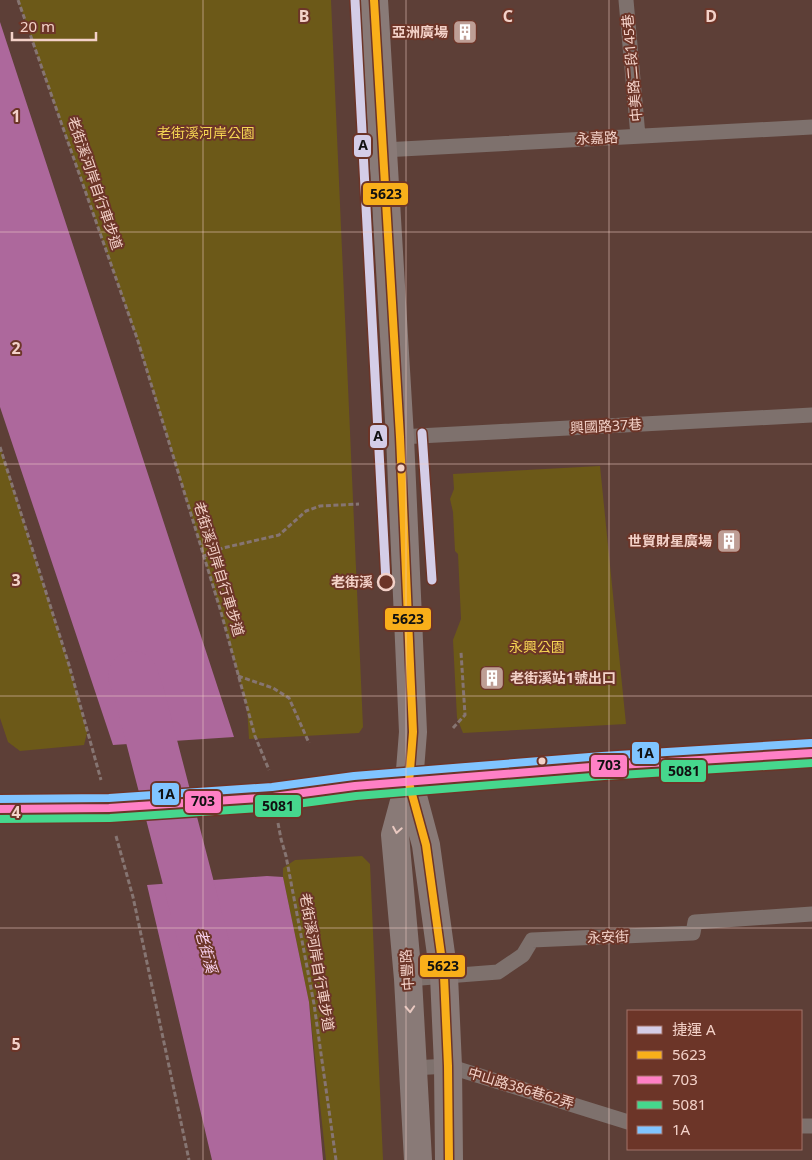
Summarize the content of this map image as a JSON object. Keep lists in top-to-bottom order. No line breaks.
{"streets":{"main road":["中豐路"],"lane":["中美路二段145巷","永嘉路","興國路37巷","永安街","中山路386巷62弄"],"path":["老街溪河岸自行車步道"]},"crossings":[["中美路二段145巷","永嘉路"],["永嘉路","中豐路"],["興國路37巷","中豐路"],["永安街","中豐路"],["中豐路","中山路386巷62弄"]],"water":["老街溪"],"parks":["老街溪河岸公園","永興公園"],"places":{"building":["亞洲廣場","世貿財星廣場","老街溪站1號出口"],"other":["老街溪"]},"lines":["metro line A","transit line 5623","transit line 1A","transit line 703","transit line 5081"],"legend":["捷運 A","5623","703","5081","1A"],"scale_bar":"20 m","grid":{"columns":["B","C","D"],"rows":["1","2","3","4","5"]}}
